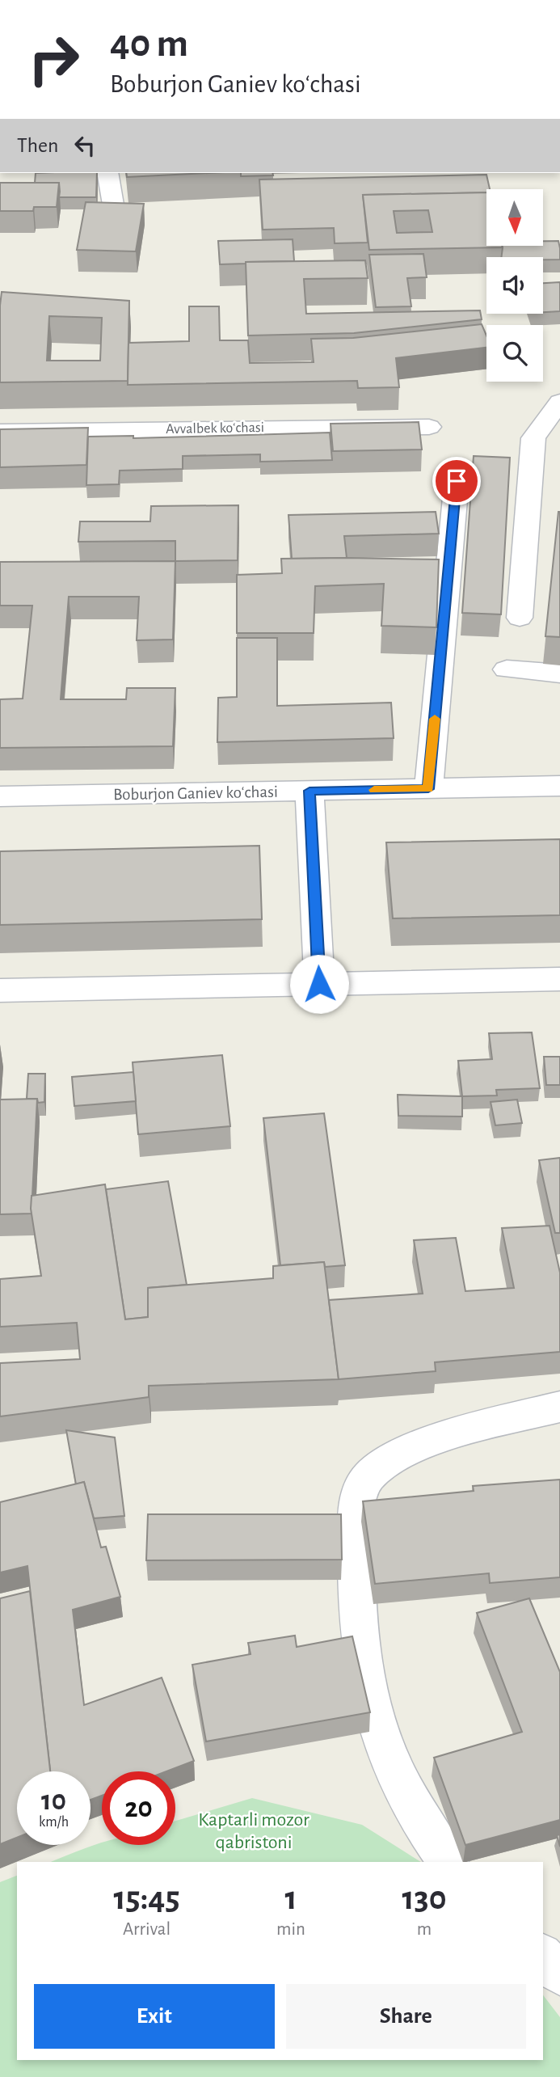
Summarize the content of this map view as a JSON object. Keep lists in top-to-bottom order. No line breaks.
{"streets":{"street":["Avvalbek koʻchasi","Boburjon Ganiev koʻchasi"]},"parks":["Kaptarli mozor qabristoni"],"north":"bottom","page":{"turn":["40 m","Boburjon Ganiev koʻchasi"],"then":"Then","speed":"10 km/h","limit":"20","eta":["15:45","Arrival","1","min","130","m"],"buttons":["Exit","Share"]}}
